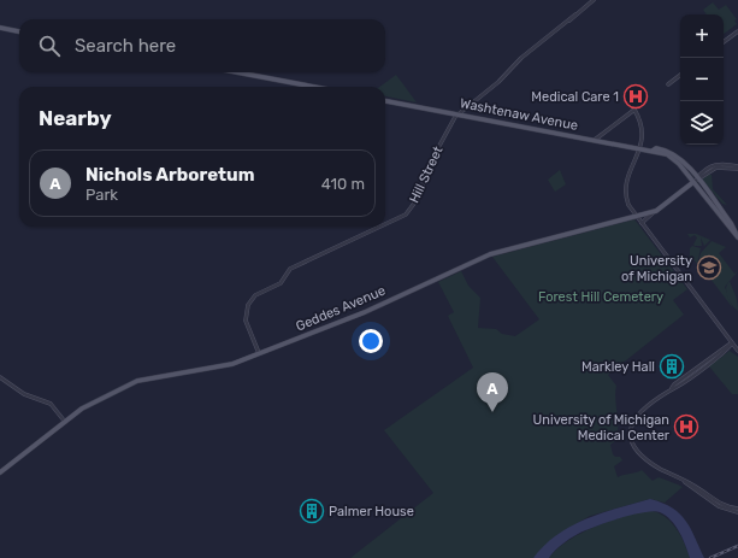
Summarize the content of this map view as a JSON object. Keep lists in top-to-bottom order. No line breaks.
{"streets":{"main road":["Washtenaw Avenue","Geddes Avenue"],"street":["Hill Street"]},"crossings":[["Washtenaw Avenue","Hill Street"],["Washtenaw Avenue","Geddes Avenue"],["Hill Street","Geddes Avenue"]],"parks":["Forest Hill Cemetery"],"places":{"hospital":["Medical Care 1","University of Michigan Medical Center"],"school or university":["University of Michigan"],"building":["Markley Hall","Palmer House"]},"page":{"map_buttons":["+","−"],"search":"Search here","heading":"Nearby","list":[{"mark":"A","name":"Nichols Arboretum","note":"Park","value":"410 m"}],"pins":"A"}}
